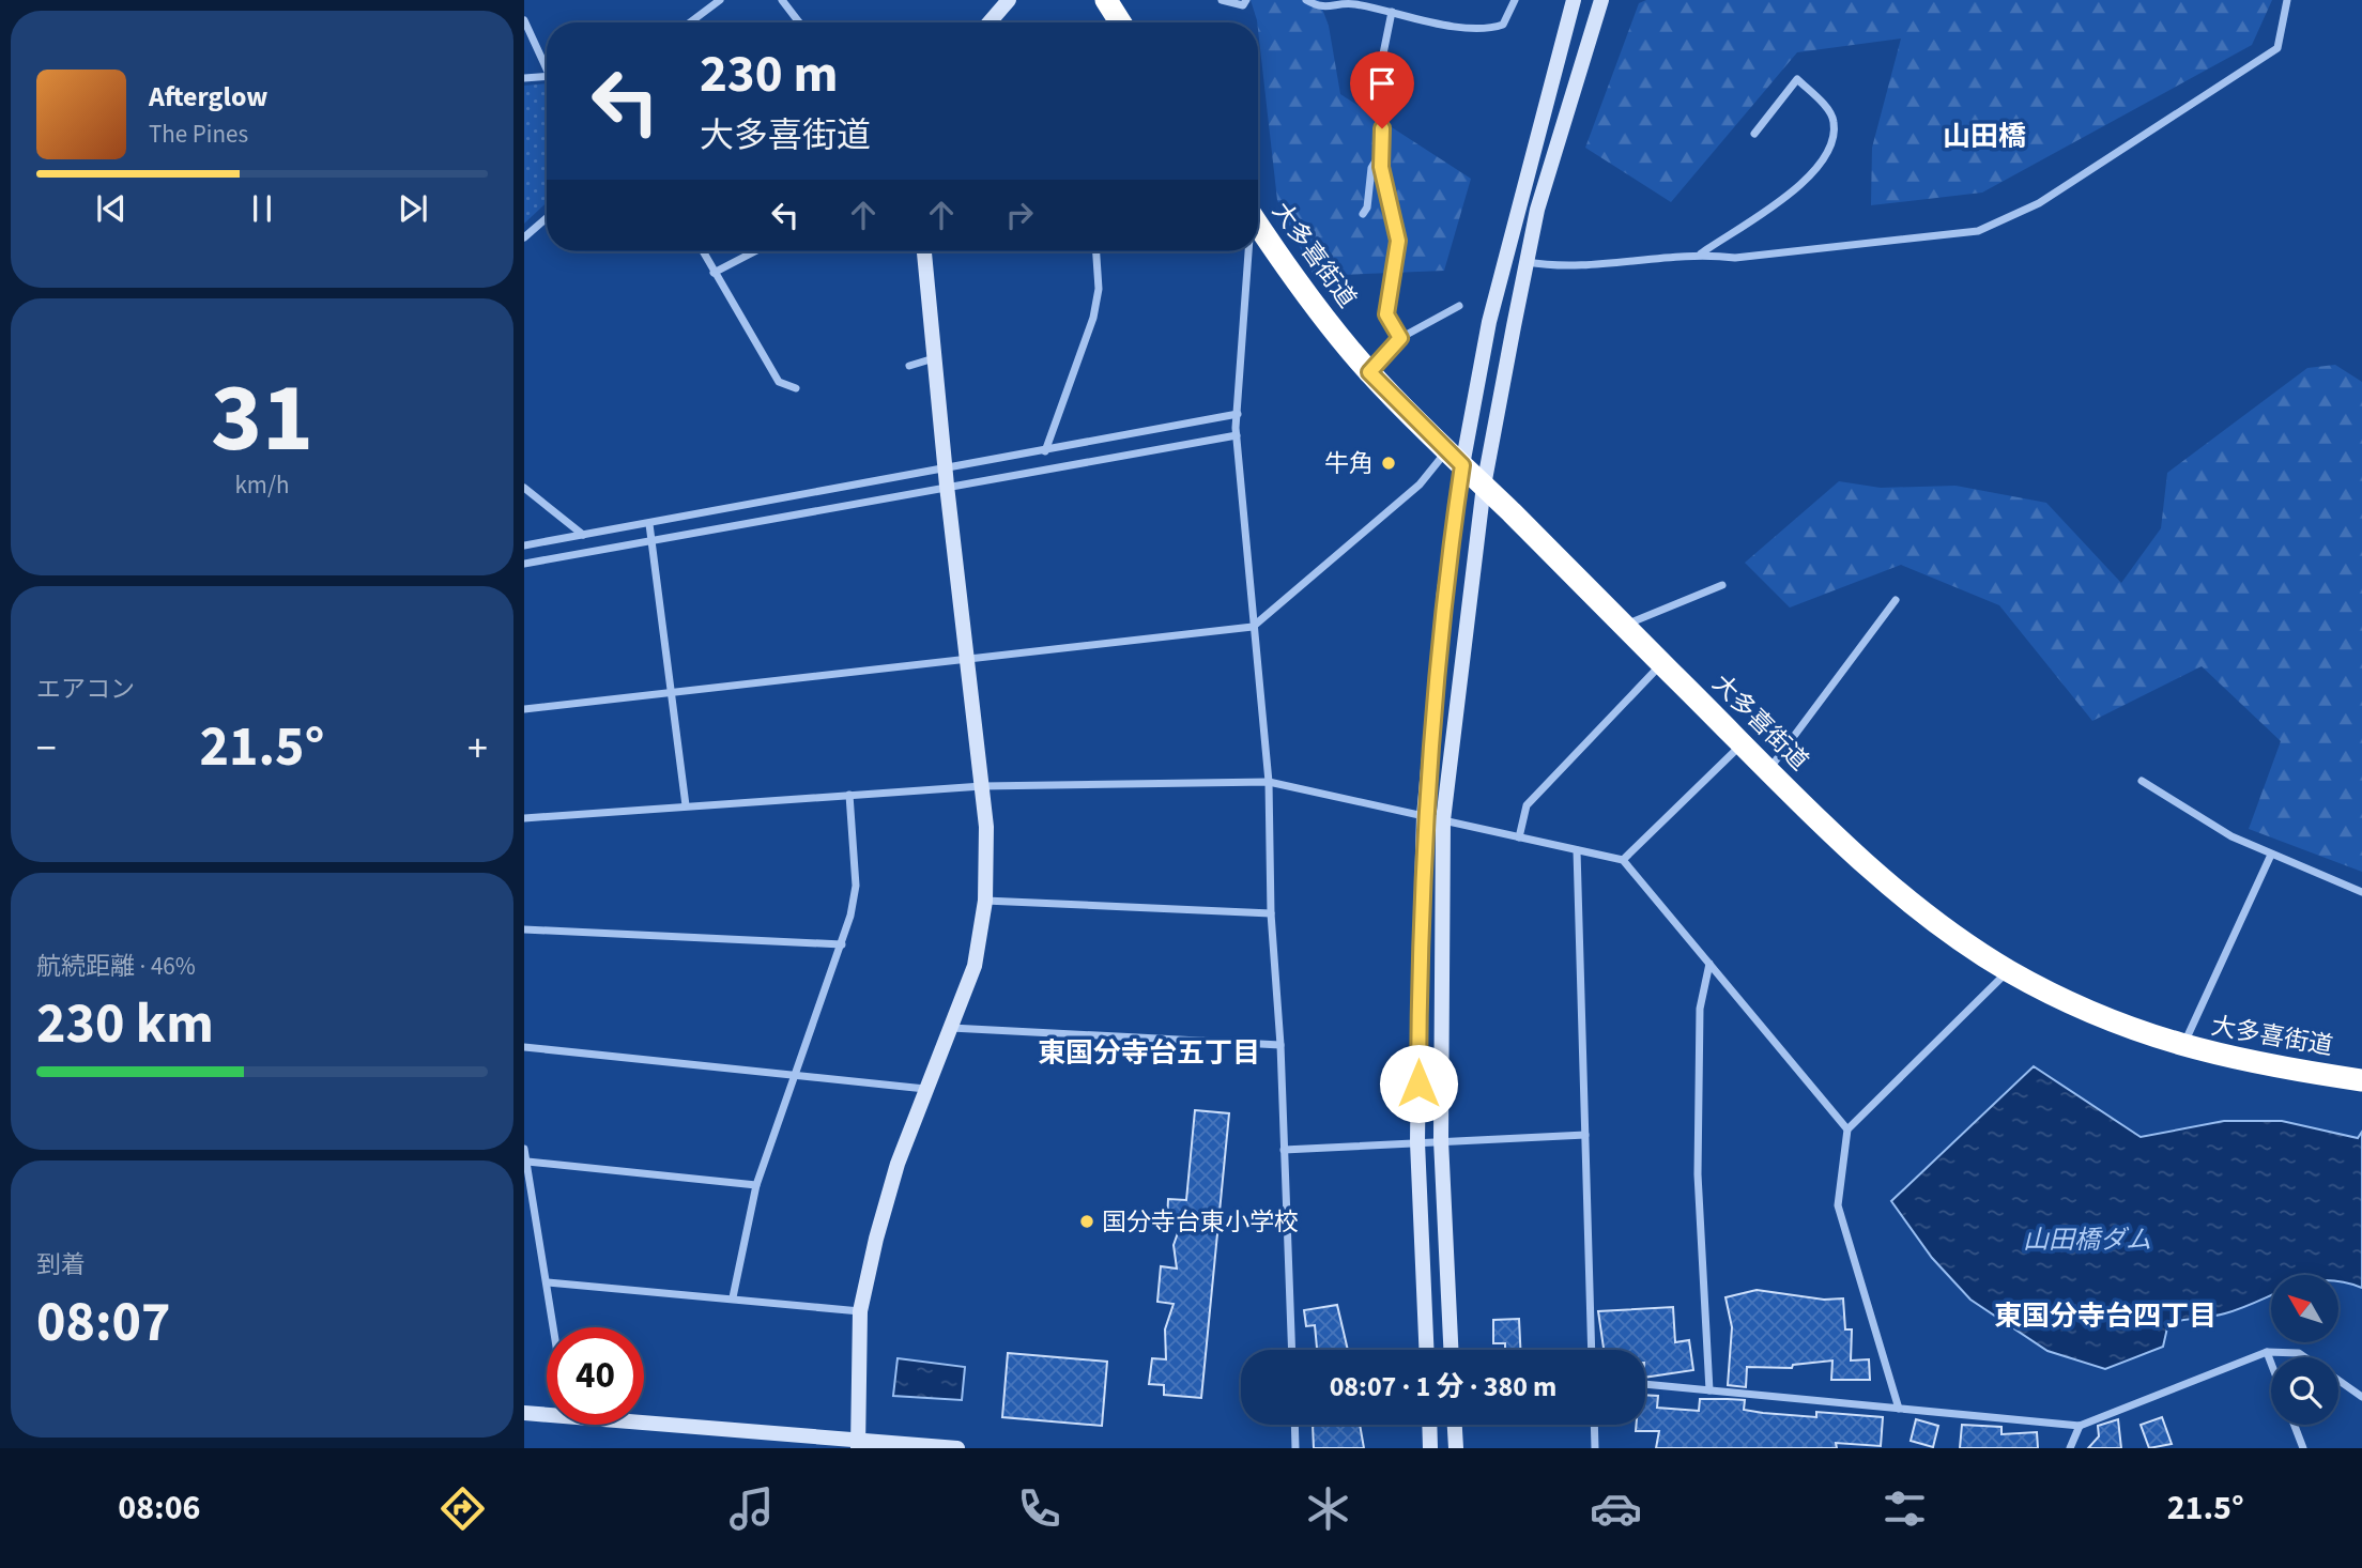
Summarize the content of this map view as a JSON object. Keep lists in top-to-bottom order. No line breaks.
{"streets":{"highway":["大多喜街道"]},"districts":["山田橋","東国分寺台五丁目","東国分寺台四丁目"],"water":["山田橋ダム"],"places":["牛角","国分寺台東小学校"],"north":"top left","page":{"turn":["230 m","大多喜街道"],"song":["Afterglow","The Pines"],"tile":[["31","km/h"],"エアコン",["航続距離 · 46%","230 km"],["到着","08:07"]],"heat":["−","21.5°","+"],"limit":"40","trip":"08:07 · 1 分 · 380 m","tabs":["08:06","21.5°"]}}
